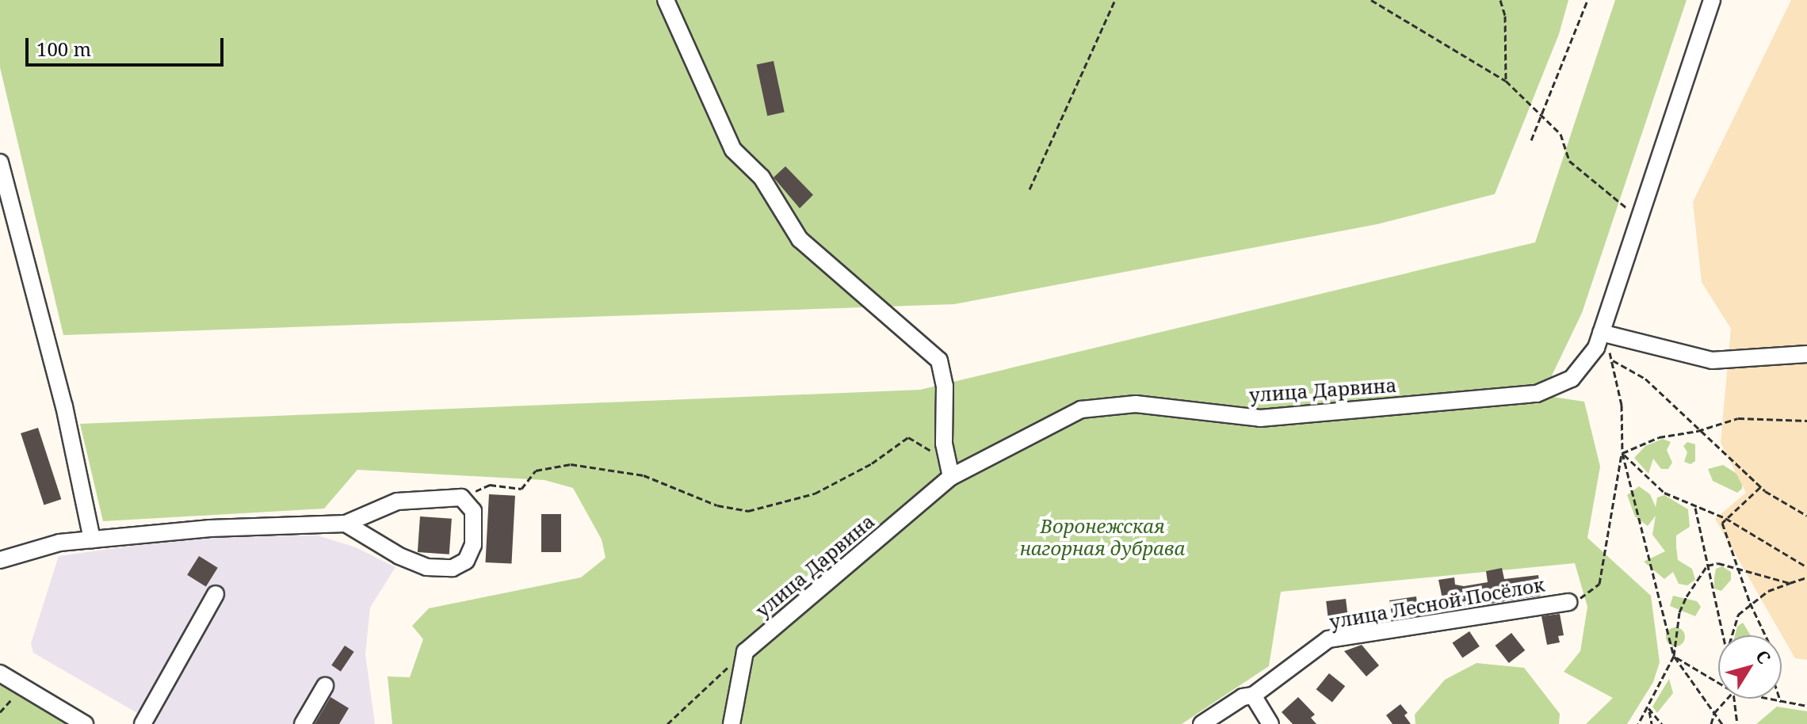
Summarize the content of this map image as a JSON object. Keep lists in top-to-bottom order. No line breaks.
{"streets":{"street":["улица Дарвина","улица Лесной Посёлок"]},"parks":["Воронежская нагорная дубрава"],"scale_bar":"100 m","north":"top right"}
